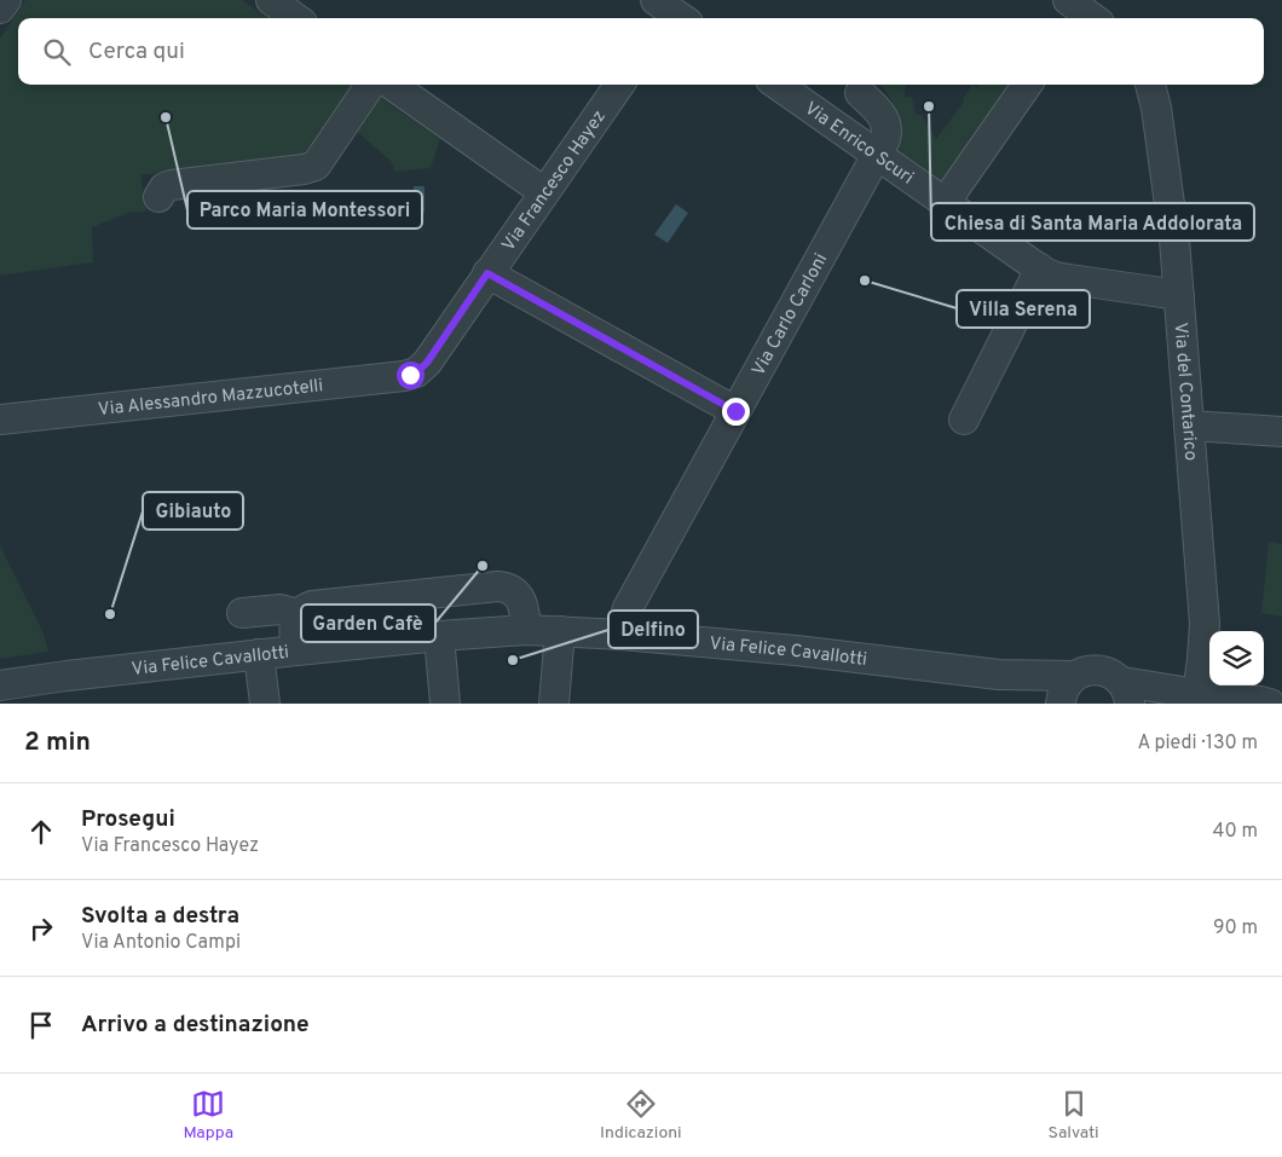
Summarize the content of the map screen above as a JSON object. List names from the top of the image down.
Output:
{
  "streets": {
    "street": [
      "Via Enrico Scuri",
      "Via Francesco Hayez",
      "Via Carlo Carloni",
      "Via del Contarico",
      "Via Alessandro Mazzucotelli",
      "Via Felice Cavallotti"
    ]
  },
  "crossings": [
    ["Via Enrico Scuri", "Via Carlo Carloni"],
    ["Via Enrico Scuri", "Via del Contarico"],
    ["Via Francesco Hayez", "Via Alessandro Mazzucotelli"],
    ["Via Carlo Carloni", "Via Felice Cavallotti"]
  ],
  "places": [
    "Chiesa di Santa Maria Addolorata",
    "Parco Maria Montessori",
    "Villa Serena",
    "Garden Cafè",
    "Gibiauto",
    "Delfino"
  ],
  "page": {
    "search": "Cerca qui",
    "heading": ["2 min", "A piedi · 130 m"],
    "list": [
      ["Prosegui", "Via Francesco Hayez", "40 m"],
      ["Svolta a destra", "Via Antonio Campi", "90 m"],
      "Arrivo a destinazione"
    ],
    "nav": ["Mappa", "Indicazioni", "Salvati"]
  }
}
